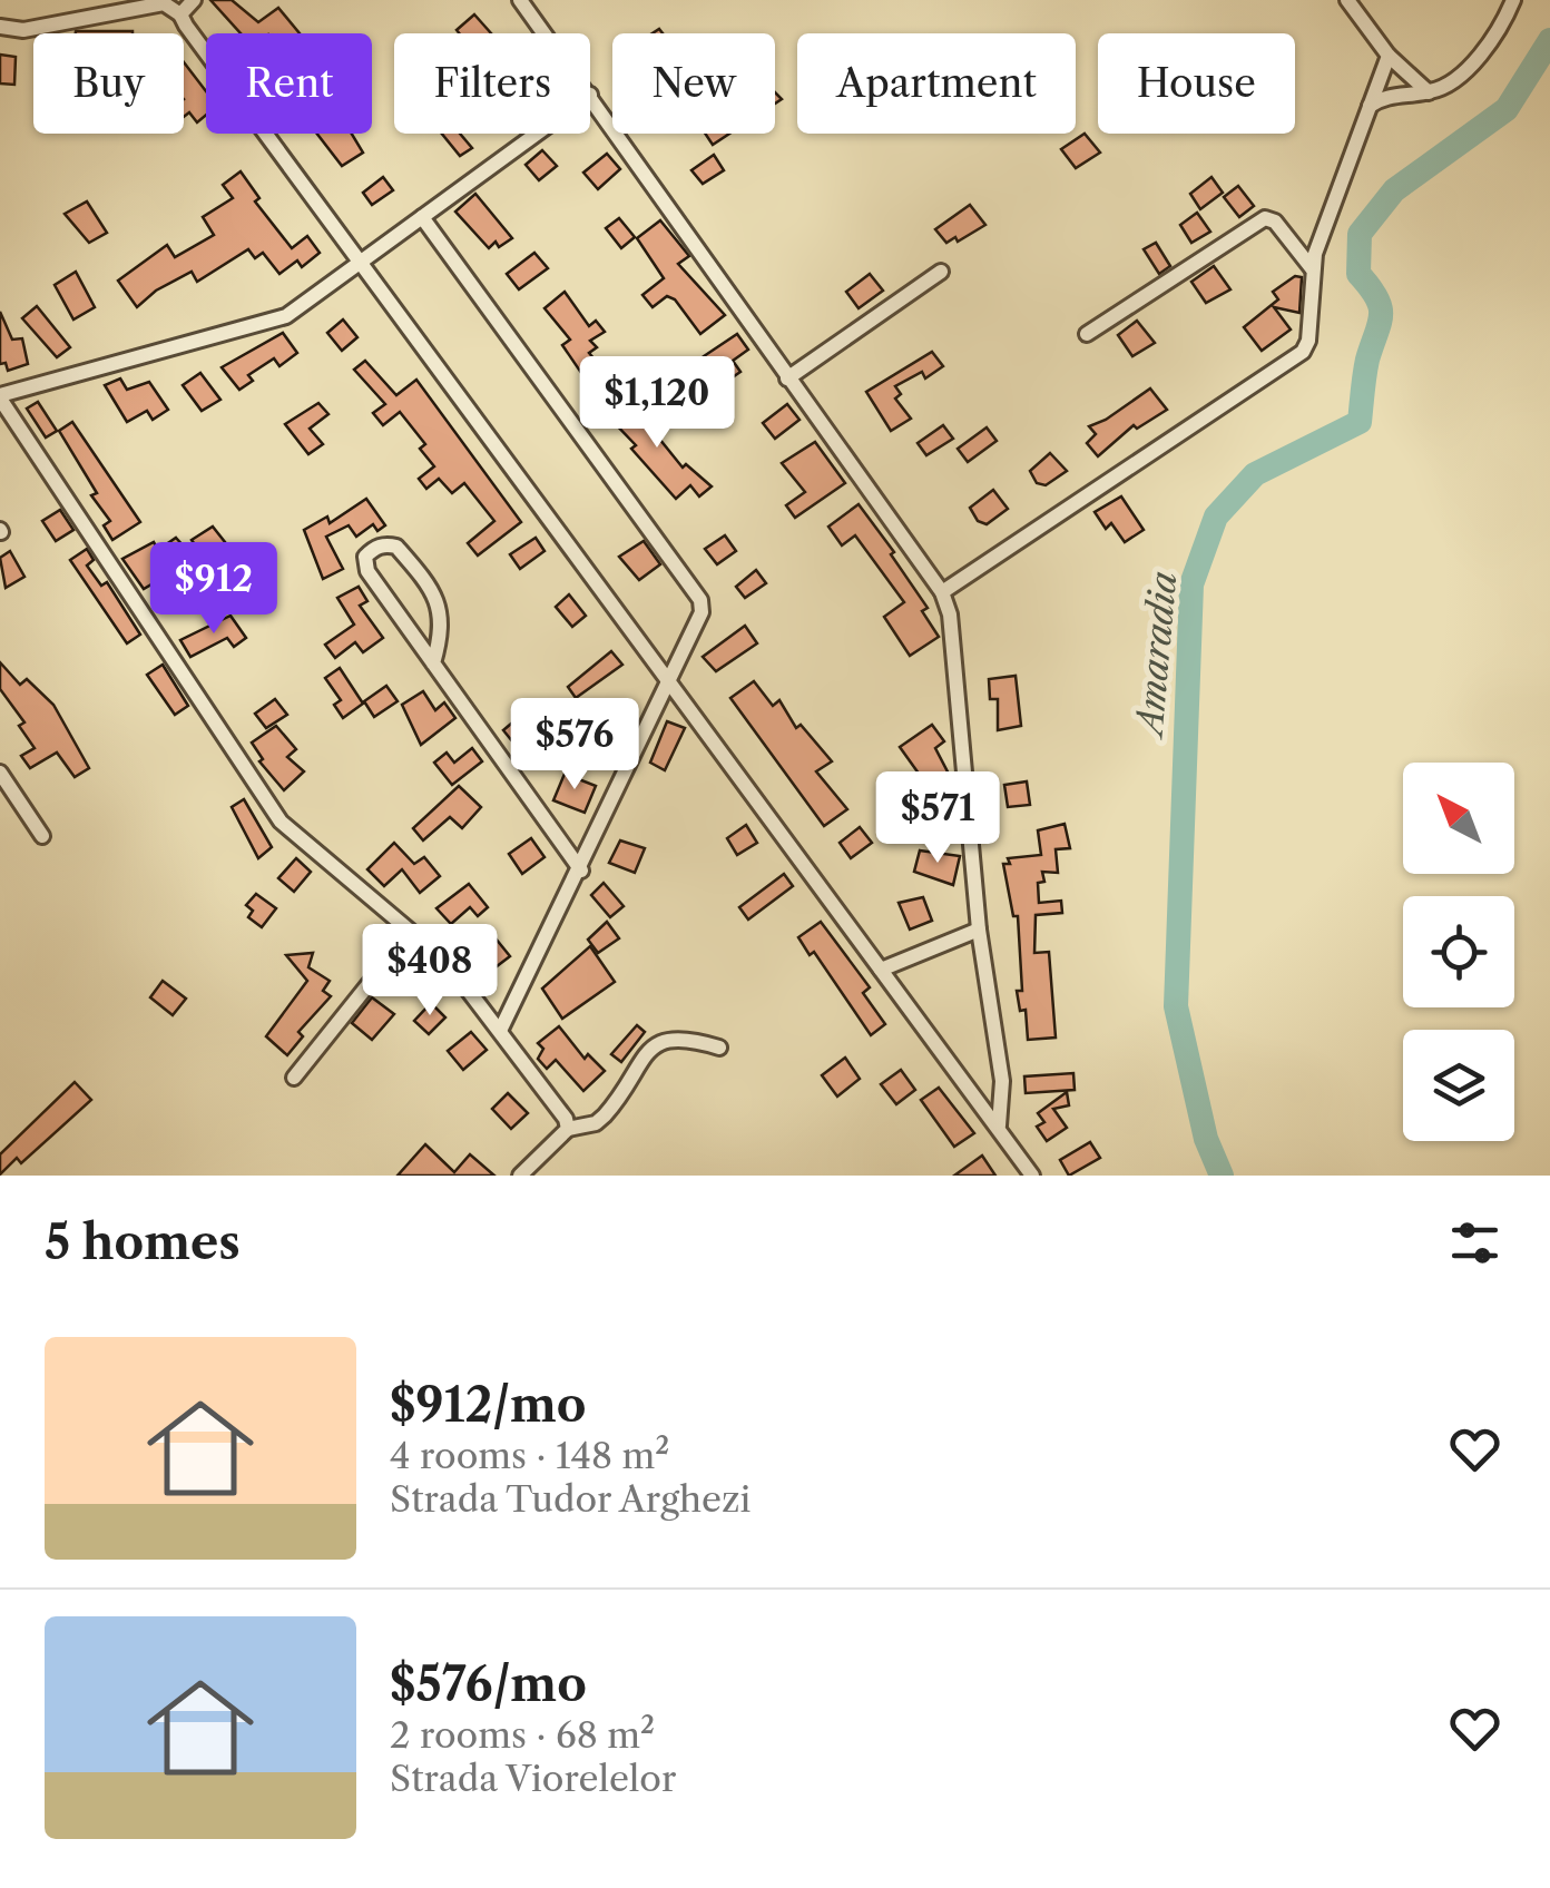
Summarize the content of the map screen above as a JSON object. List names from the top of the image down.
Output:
{
  "water": ["Amaradia"],
  "north": "top left",
  "page": {
    "chip": [
      "Buy",
      "Rent",
      "Filters",
      "New",
      "Apartment",
      "House"
    ],
    "price": [
      "$1,120",
      "$912",
      "$576",
      "$571",
      "$408"
    ],
    "heading": "5 homes",
    "list": [
      {
        "name": "$912/mo",
        "note": "4 rooms · 148 m² · Strada Tudor Arghezi"
      },
      {
        "name": "$576/mo",
        "note": "2 rooms · 68 m² · Strada Viorelelor"
      }
    ]
  }
}
